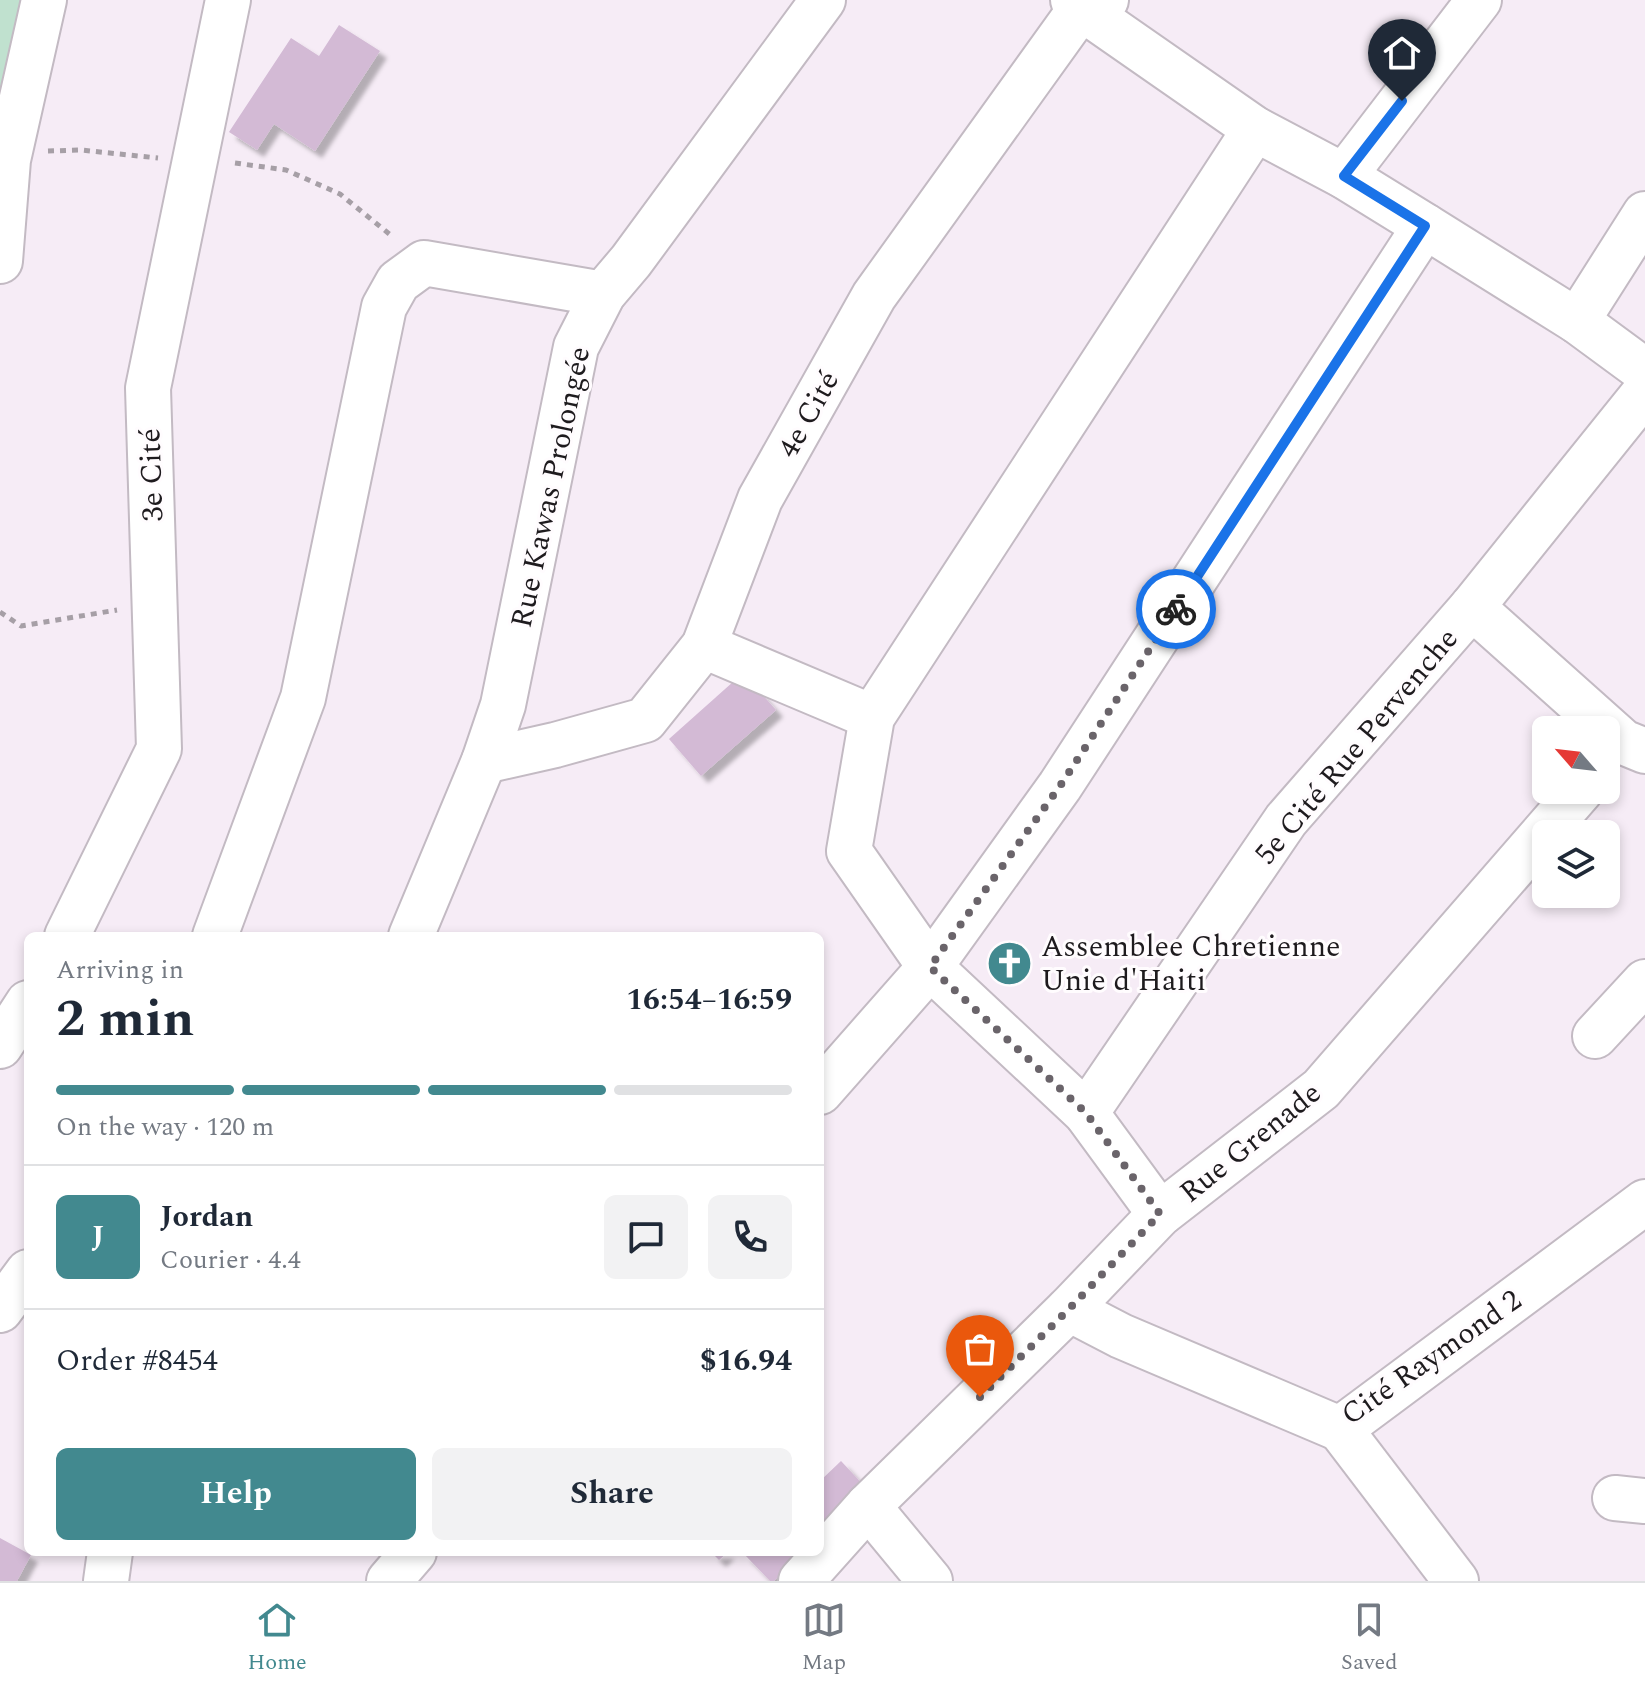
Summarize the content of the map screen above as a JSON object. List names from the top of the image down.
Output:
{
  "streets": {
    "street": [
      "4e Cité",
      "3e Cité",
      "Rue Kawas Prolongée",
      "5e Cité Rue Pervenche",
      "Rue Grenade",
      "Cité Raymond 2"
    ]
  },
  "crossings": [
    ["4e Cité", "Rue Kawas Prolongée"],
    ["Rue Grenade", "Cité Raymond 2"]
  ],
  "places": {
    "church": ["Assemblee Chretienne Unie d'Haiti"]
  },
  "north": "top left",
  "page": {
    "heading": ["2 min", "Arriving in", "16:54–16:59"],
    "panel": [
      "Jordan",
      "Courier · 4.4",
      "Order #8454",
      "$16.94"
    ],
    "bar": "On the way · 120 m",
    "round": "J",
    "buttons": ["Help", "Share"],
    "tabs": ["Home", "Map", "Saved"]
  }
}
